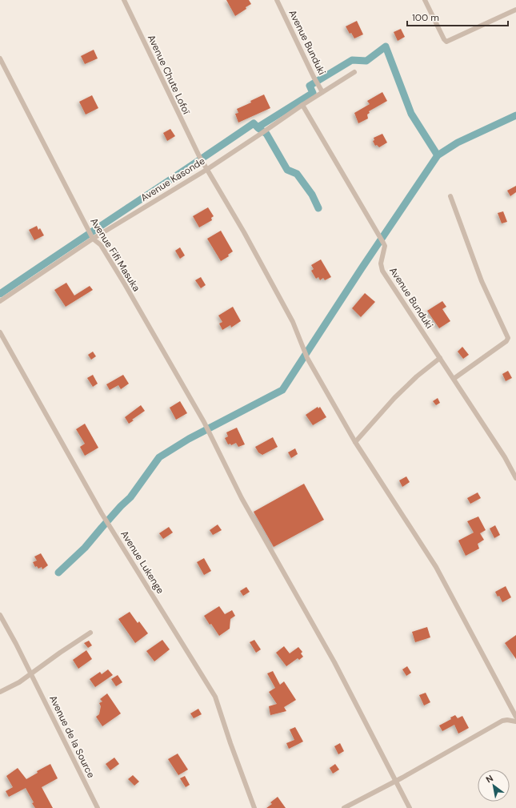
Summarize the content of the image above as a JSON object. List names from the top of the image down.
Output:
{
  "streets": {
    "street": [
      "Avenue Bunduki",
      "Avenue Chute Lofoï",
      "Avenue Kasonde",
      "Avenue Fifi Masuka",
      "Avenue Lukenge",
      "Avenue de la Source"
    ]
  },
  "crossings": [
    ["Avenue Bunduki", "Avenue Kasonde"],
    ["Avenue Chute Lofoï", "Avenue Kasonde"],
    ["Avenue Kasonde", "Avenue Fifi Masuka"]
  ],
  "scale_bar": "100 m",
  "north": "top left"
}
